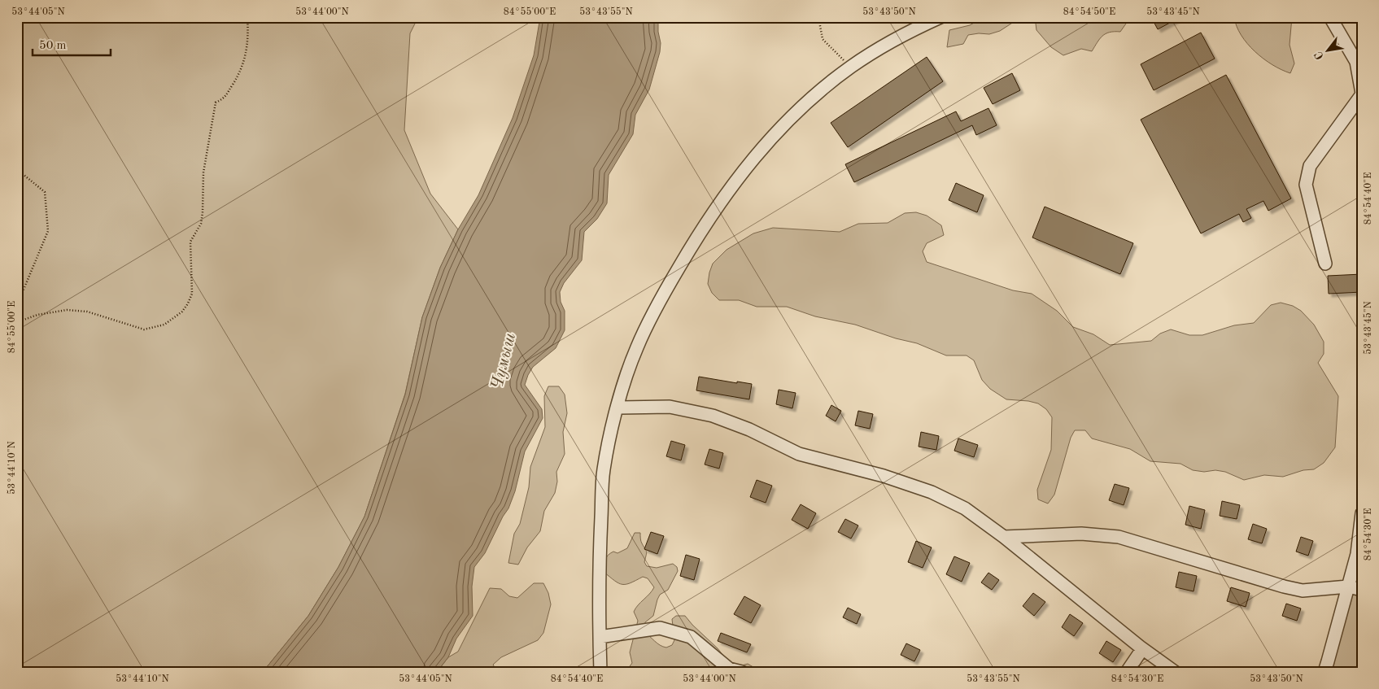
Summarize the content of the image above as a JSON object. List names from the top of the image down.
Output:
{
  "water": ["Чумыш"],
  "scale_bar": "50 m",
  "north": "bottom left",
  "coordinates": [
    "53°44'05\"N",
    "53°44'00\"N",
    "84°55'00\"E",
    "53°43'55\"N",
    "53°43'50\"N",
    "84°54'50\"E",
    "53°43'45\"N",
    "84°54'40\"E",
    "53°44'10\"N",
    "84°54'30\"E"
  ]
}
